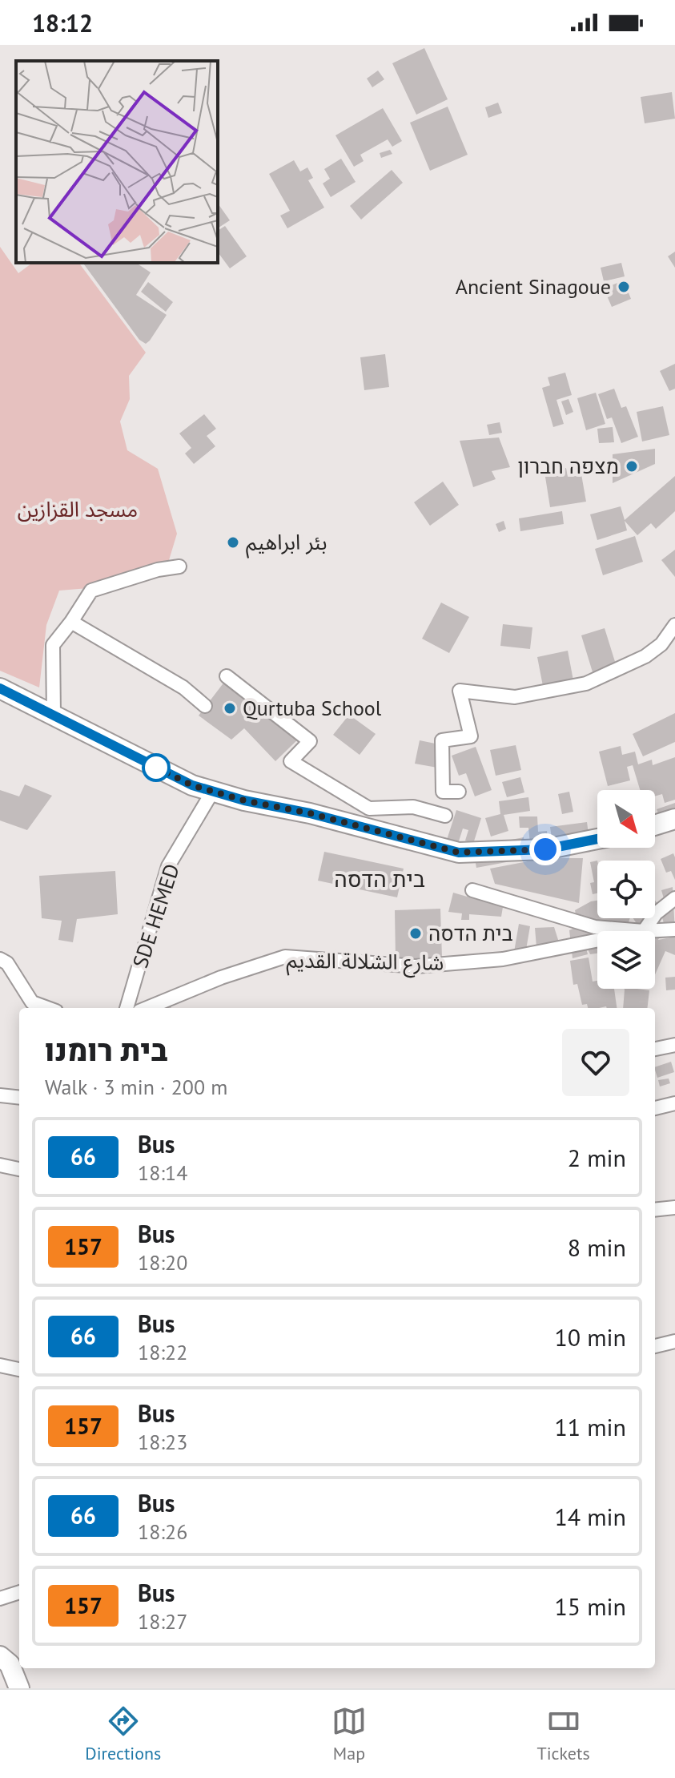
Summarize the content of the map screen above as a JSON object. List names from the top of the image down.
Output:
{
  "streets": {
    "street": ["SDE HEMED", "شارع الشلالة القديم"]
  },
  "districts": ["בית הדסה"],
  "parks": ["مسجد القزازين"],
  "places": [
    "Ancient Sinagoue",
    "מצפה חברון",
    "بئر ابراهيم",
    "Qurtuba School",
    "בית הדסה"
  ],
  "lines": ["bus line 66"],
  "north": "bottom right",
  "page": {
    "status": "18:12",
    "heading": ["בית רומנו", "Walk · 3 min · 200 m"],
    "list": [
      {
        "mark": "66",
        "name": "Bus",
        "note": "18:14",
        "value": "2 min"
      },
      {
        "mark": "157",
        "name": "Bus",
        "note": "18:20",
        "value": "8 min"
      },
      {
        "mark": "66",
        "name": "Bus",
        "note": "18:22",
        "value": "10 min"
      },
      {
        "mark": "157",
        "name": "Bus",
        "note": "18:23",
        "value": "11 min"
      },
      {
        "mark": "66",
        "name": "Bus",
        "note": "18:26",
        "value": "14 min"
      },
      {
        "mark": "157",
        "name": "Bus",
        "note": "18:27",
        "value": "15 min"
      }
    ],
    "tabs": ["Directions", "Map", "Tickets"]
  }
}
